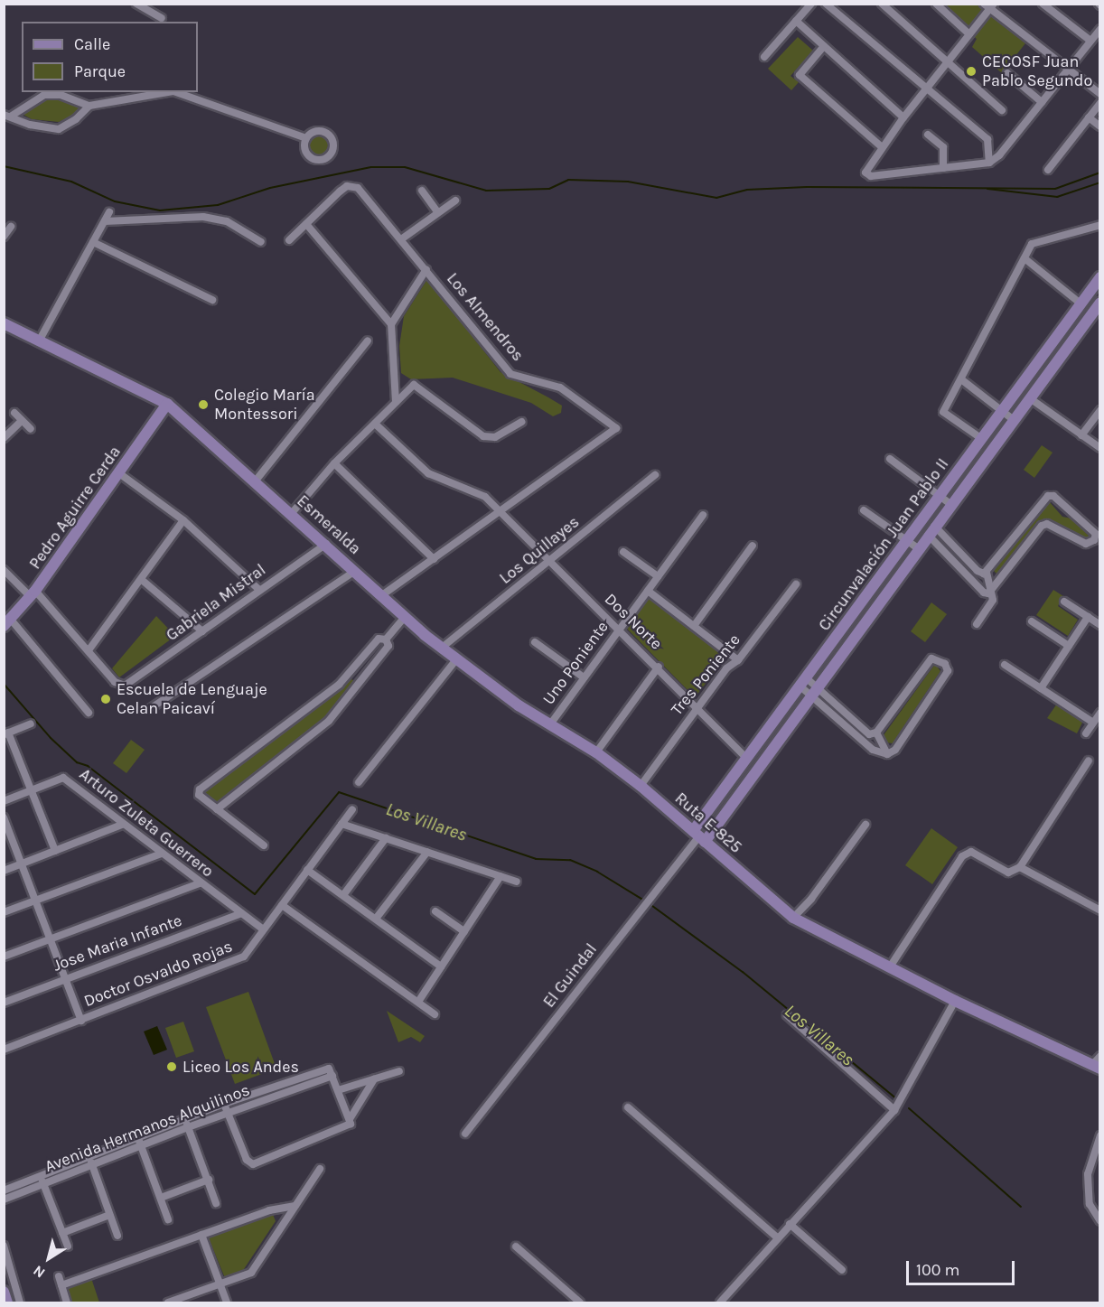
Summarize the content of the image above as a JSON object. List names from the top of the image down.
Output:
{
  "streets": {
    "street": [
      "Los Almendros",
      "Pedro Aguirre Cerda",
      "Esmeralda",
      "Circunvalación Juan Pablo II",
      "Los Quillayes",
      "Gabriela Mistral",
      "Dos Norte",
      "Uno Poniente",
      "Tres Poniente",
      "Arturo Zuleta Guerrero",
      "Ruta E-825",
      "Jose Maria Infante",
      "Doctor Osvaldo Rojas",
      "El Guindal",
      "Avenida Hermanos Alquilinos"
    ]
  },
  "crossings": [
    ["Los Almendros", "Dos Norte"],
    ["Pedro Aguirre Cerda", "Esmeralda"],
    ["Esmeralda", "Los Quillayes"],
    ["Esmeralda", "Gabriela Mistral"],
    ["Esmeralda", "Uno Poniente"],
    ["Esmeralda", "Ruta E-825"],
    ["Circunvalación Juan Pablo II", "Dos Norte"],
    ["Circunvalación Juan Pablo II", "Ruta E-825"],
    ["Circunvalación Juan Pablo II", "El Guindal"],
    ["Los Quillayes", "Dos Norte"],
    ["Dos Norte", "Uno Poniente"],
    ["Dos Norte", "Tres Poniente"],
    ["Tres Poniente", "Ruta E-825"],
    ["Arturo Zuleta Guerrero", "Jose Maria Infante"],
    ["Arturo Zuleta Guerrero", "Doctor Osvaldo Rojas"],
    ["Ruta E-825", "El Guindal"]
  ],
  "water": ["Los Villares"],
  "places": [
    "CECOSF Juan Pablo Segundo",
    "Colegio María Montessori",
    "Escuela de Lenguaje Celan Paicaví",
    "Liceo Los Andes"
  ],
  "legend": ["Calle", "Parque"],
  "scale_bar": "100 m",
  "north": "bottom left"
}
